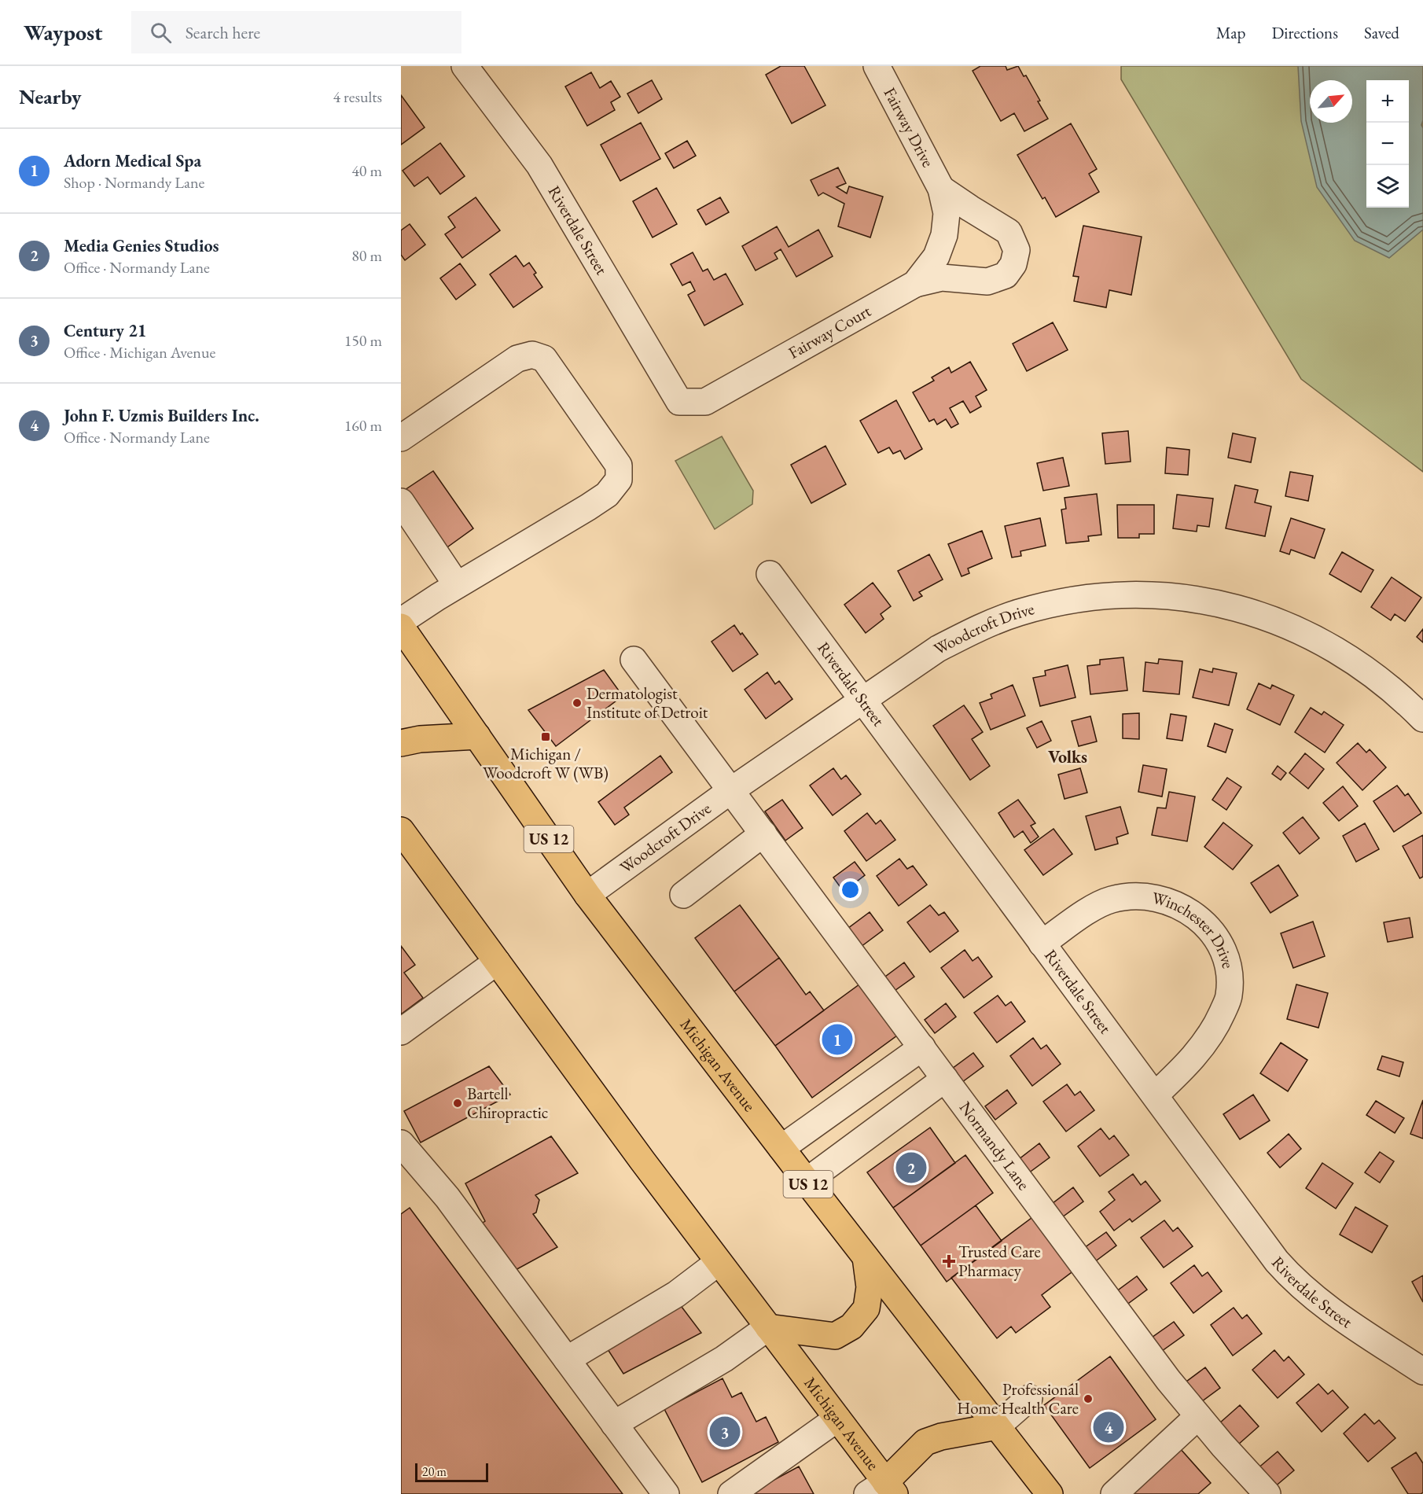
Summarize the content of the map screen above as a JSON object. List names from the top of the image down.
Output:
{
  "streets": {
    "main road": ["US 12", "Michigan Avenue"],
    "street": [
      "Fairway Drive",
      "Riverdale Street",
      "Fairway Court",
      "Woodcroft Drive",
      "Winchester Drive",
      "Normandy Lane"
    ]
  },
  "crossings": [
    ["Fairway Drive", "Fairway Court"],
    ["Riverdale Street", "Fairway Court"],
    ["Riverdale Street", "Woodcroft Drive"],
    ["Riverdale Street", "Winchester Drive"],
    ["Woodcroft Drive", "Michigan Avenue"],
    ["Woodcroft Drive", "Normandy Lane"]
  ],
  "districts": ["Volks"],
  "places": {
    "other": ["Dermatologist Institute of Detroit", "Bartell Chiropractic", "Professional Home Health Care"],
    "transit": ["Michigan / Woodcroft W (WB)"],
    "health": ["Trusted Care Pharmacy"]
  },
  "scale_bar": "20 m",
  "north": "top right",
  "page": {
    "header": "Waypost",
    "search": "Search here",
    "nav": ["Map", "Directions", "Saved"],
    "heading": ["Nearby", "4 results"],
    "map_buttons": ["+", "−"],
    "list": [
      {
        "mark": "1",
        "name": "Adorn Medical Spa",
        "note": "Shop · Normandy Lane",
        "value": "40 m"
      },
      {
        "mark": "2",
        "name": "Media Genies Studios",
        "note": "Office · Normandy Lane",
        "value": "80 m"
      },
      {
        "mark": "3",
        "name": "Century 21",
        "note": "Office · Michigan Avenue",
        "value": "150 m"
      },
      {
        "mark": "4",
        "name": "John F. Uzmis Builders Inc.",
        "note": "Office · Normandy Lane",
        "value": "160 m"
      }
    ],
    "pins": [
      "1",
      "2",
      "4",
      "3"
    ],
    "scale": "20 m"
  }
}
